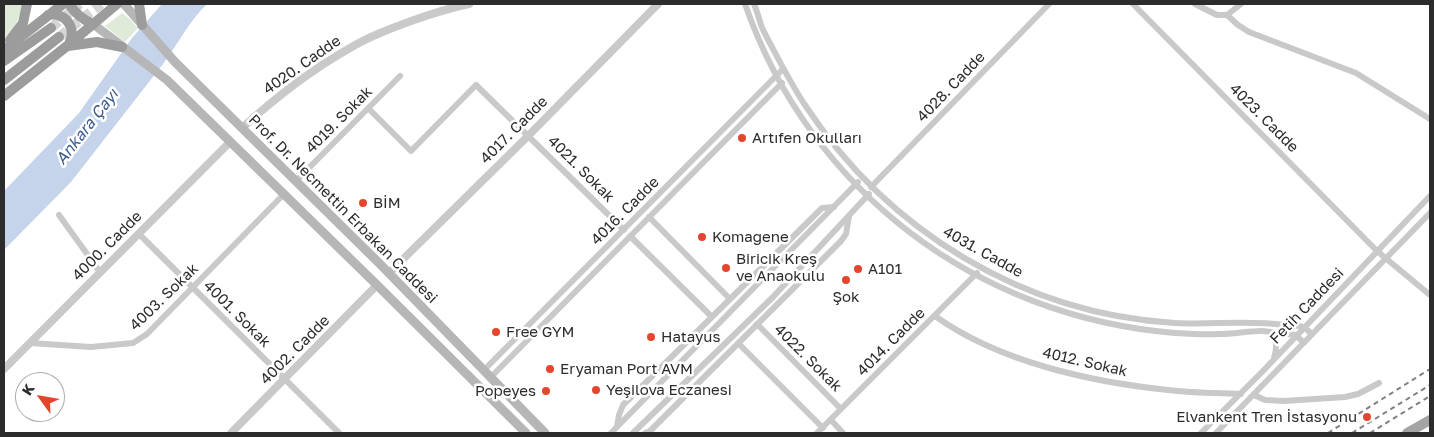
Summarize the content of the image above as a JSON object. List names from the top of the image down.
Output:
{
  "streets": {
    "main road": ["Prof. Dr. Necmettin Erbakan Caddesi"],
    "street": [
      "4020. Cadde",
      "4028. Cadde",
      "4023. Cadde",
      "4019. Sokak",
      "4017. Cadde",
      "4021. Sokak",
      "4016. Cadde",
      "4000. Cadde",
      "4031. Cadde",
      "4003. Sokak",
      "Fetih Caddesi",
      "4001. Sokak",
      "4014. Cadde",
      "4002. Cadde",
      "4022. Sokak",
      "4012. Sokak"
    ]
  },
  "crossings": [
    ["4020. Cadde", "Prof. Dr. Necmettin Erbakan Caddesi"],
    ["4028. Cadde", "4031. Cadde"],
    ["4023. Cadde", "Fetih Caddesi"],
    ["4019. Sokak", "4021. Sokak"],
    ["4019. Sokak", "Prof. Dr. Necmettin Erbakan Caddesi"],
    ["4017. Cadde", "4021. Sokak"],
    ["4017. Cadde", "Prof. Dr. Necmettin Erbakan Caddesi"],
    ["4021. Sokak", "4016. Cadde"],
    ["Prof. Dr. Necmettin Erbakan Caddesi", "4016. Cadde"],
    ["Prof. Dr. Necmettin Erbakan Caddesi", "4000. Cadde"],
    ["Prof. Dr. Necmettin Erbakan Caddesi", "4003. Sokak"],
    ["Prof. Dr. Necmettin Erbakan Caddesi", "4002. Cadde"],
    ["4016. Cadde", "4031. Cadde"],
    ["4000. Cadde", "4003. Sokak"],
    ["4000. Cadde", "4001. Sokak"],
    ["4031. Cadde", "Fetih Caddesi"],
    ["4031. Cadde", "4014. Cadde"],
    ["4003. Sokak", "4001. Sokak"],
    ["Fetih Caddesi", "4012. Sokak"],
    ["4001. Sokak", "4002. Cadde"],
    ["4014. Cadde", "4022. Sokak"],
    ["4014. Cadde", "4012. Sokak"]
  ],
  "water": ["Ankara Çayı"],
  "places": [
    "Artıfen Okulları",
    "BİM",
    "Komagene",
    "Biricik Kreş ve Anaokulu",
    "A101",
    "Şok",
    "Free GYM",
    "Hatayus",
    "Eryaman Port AVM",
    "Yeşilova Eczanesi",
    "Popeyes",
    "Elvankent Tren İstasyonu"
  ],
  "north": "top left"
}
